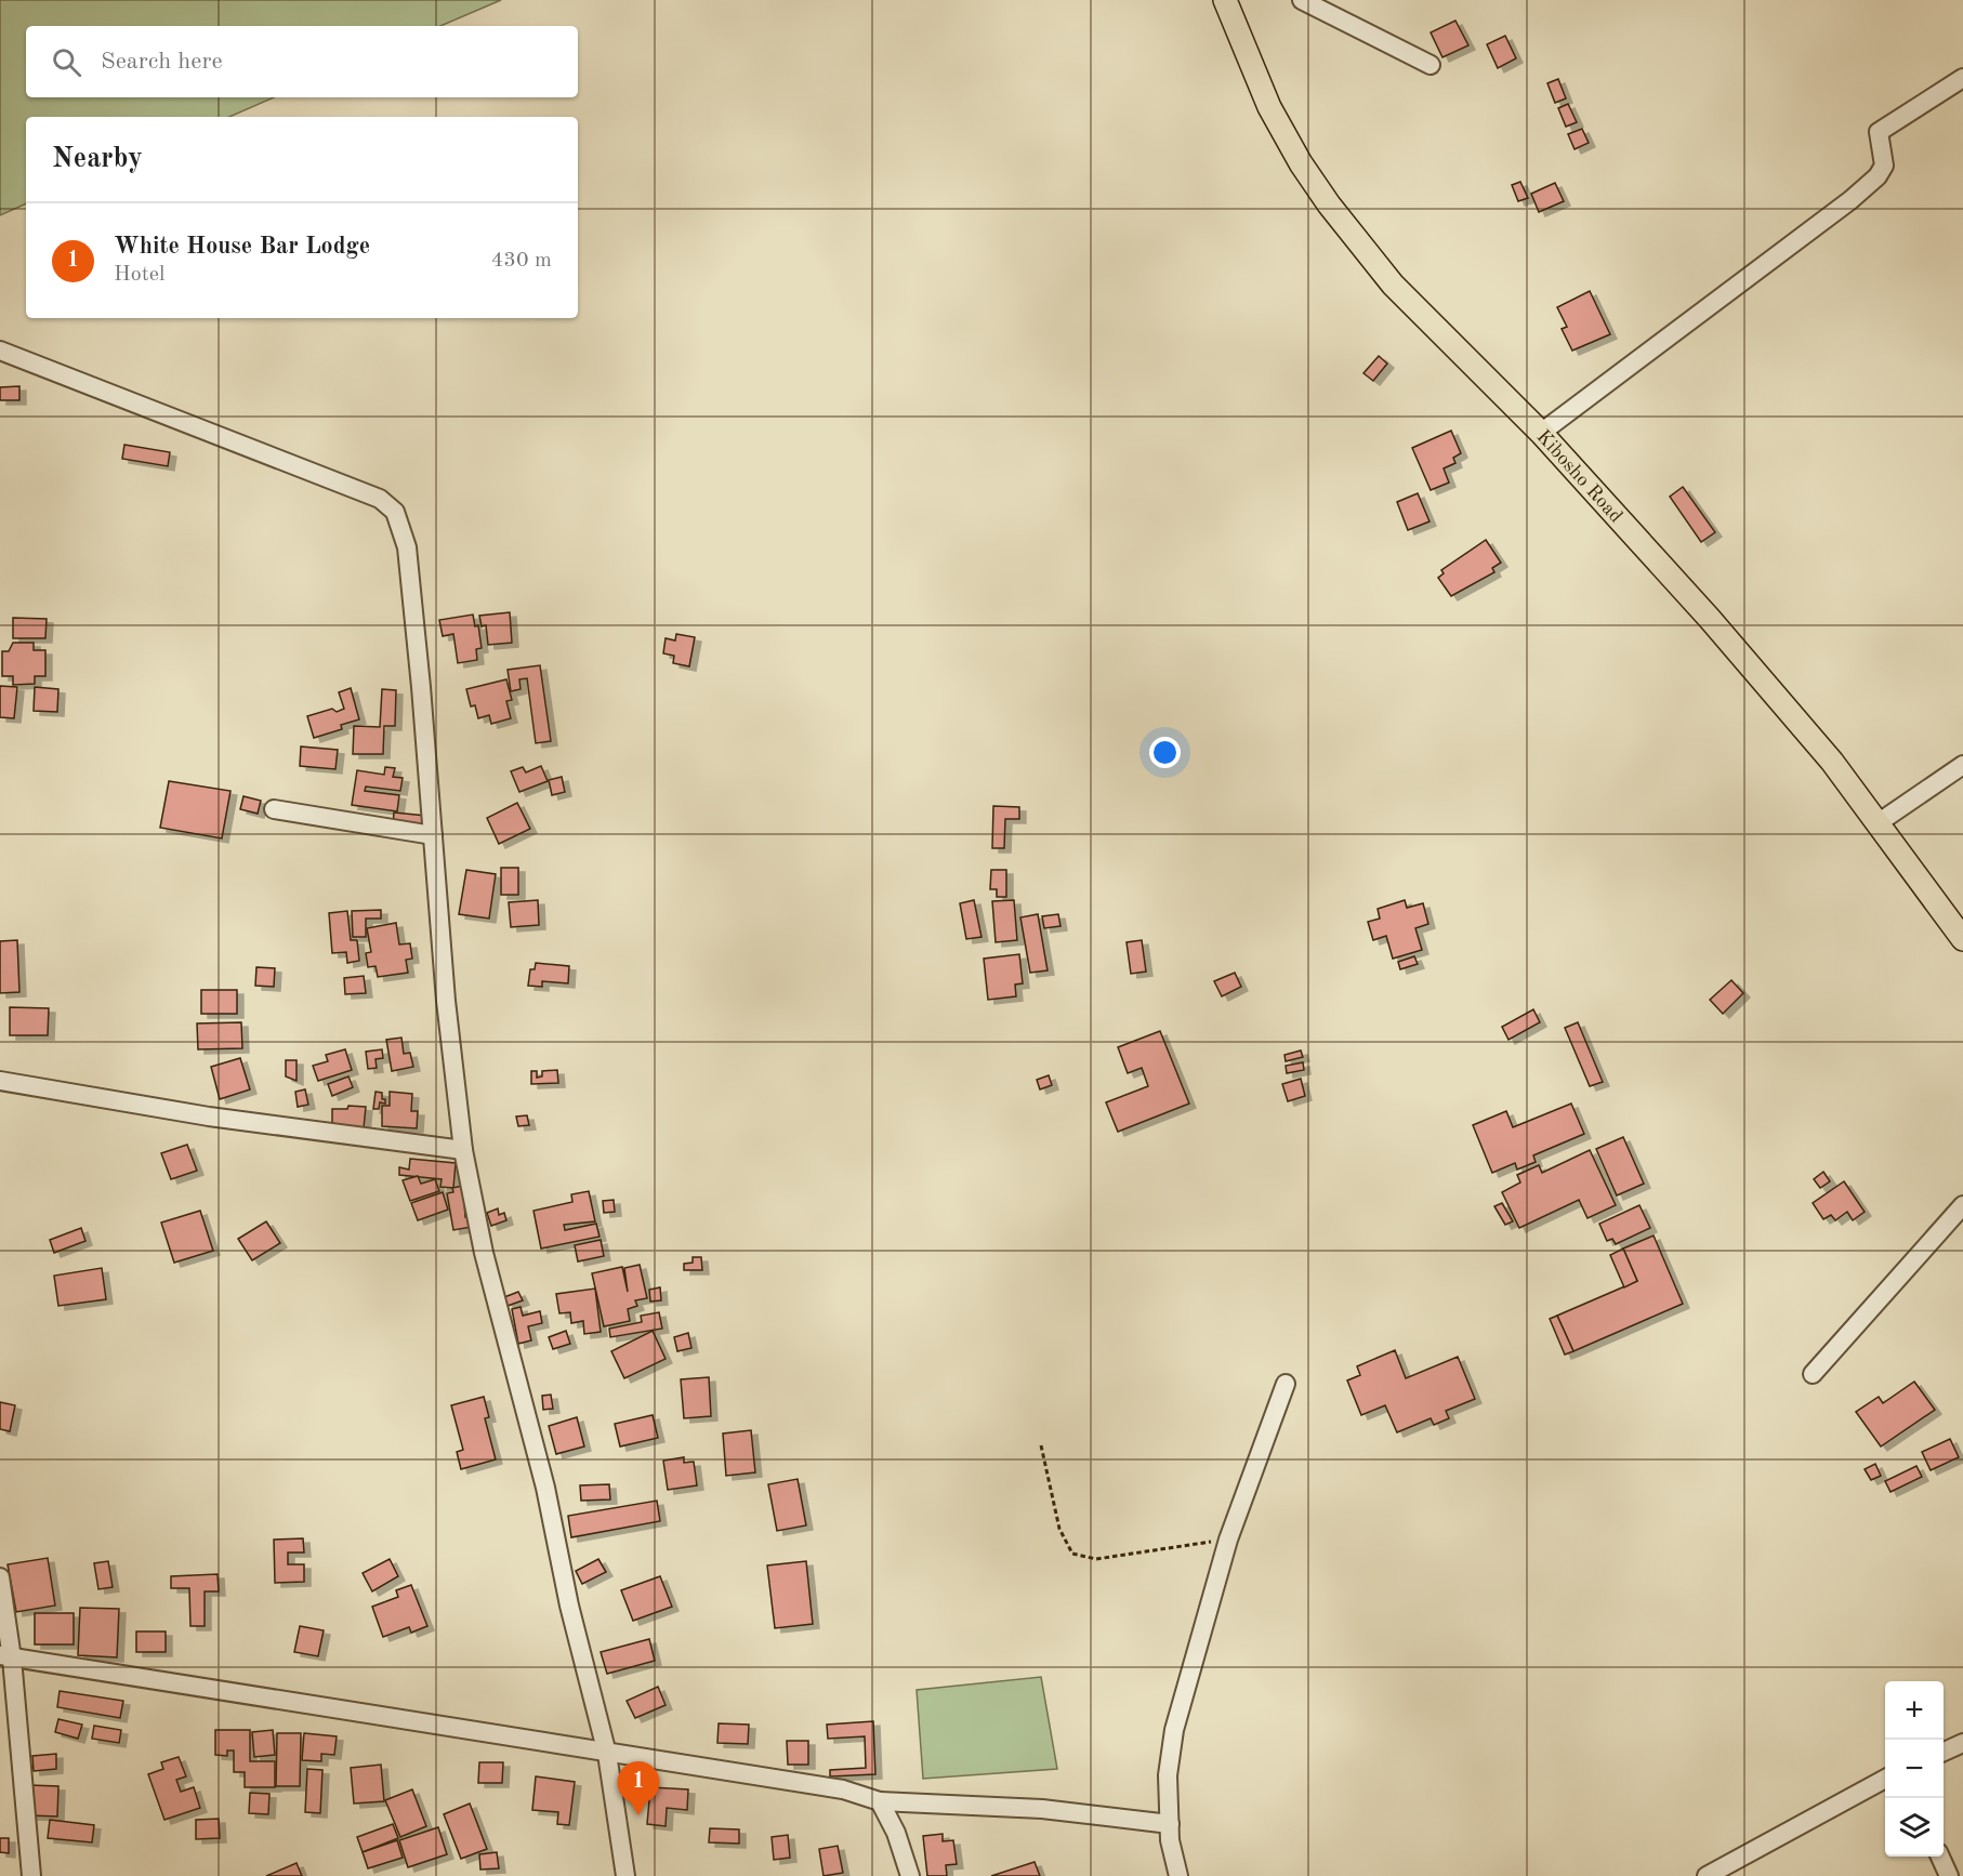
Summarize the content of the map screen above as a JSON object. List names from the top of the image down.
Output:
{
  "streets": {
    "main road": ["Kibosho Road"]
  },
  "page": {
    "search": "Search here",
    "heading": "Nearby",
    "list": [
      {
        "mark": "1",
        "name": "White House Bar Lodge",
        "note": "Hotel",
        "value": "430 m"
      }
    ],
    "map_buttons": ["+", "−"],
    "pins": "1"
  }
}
